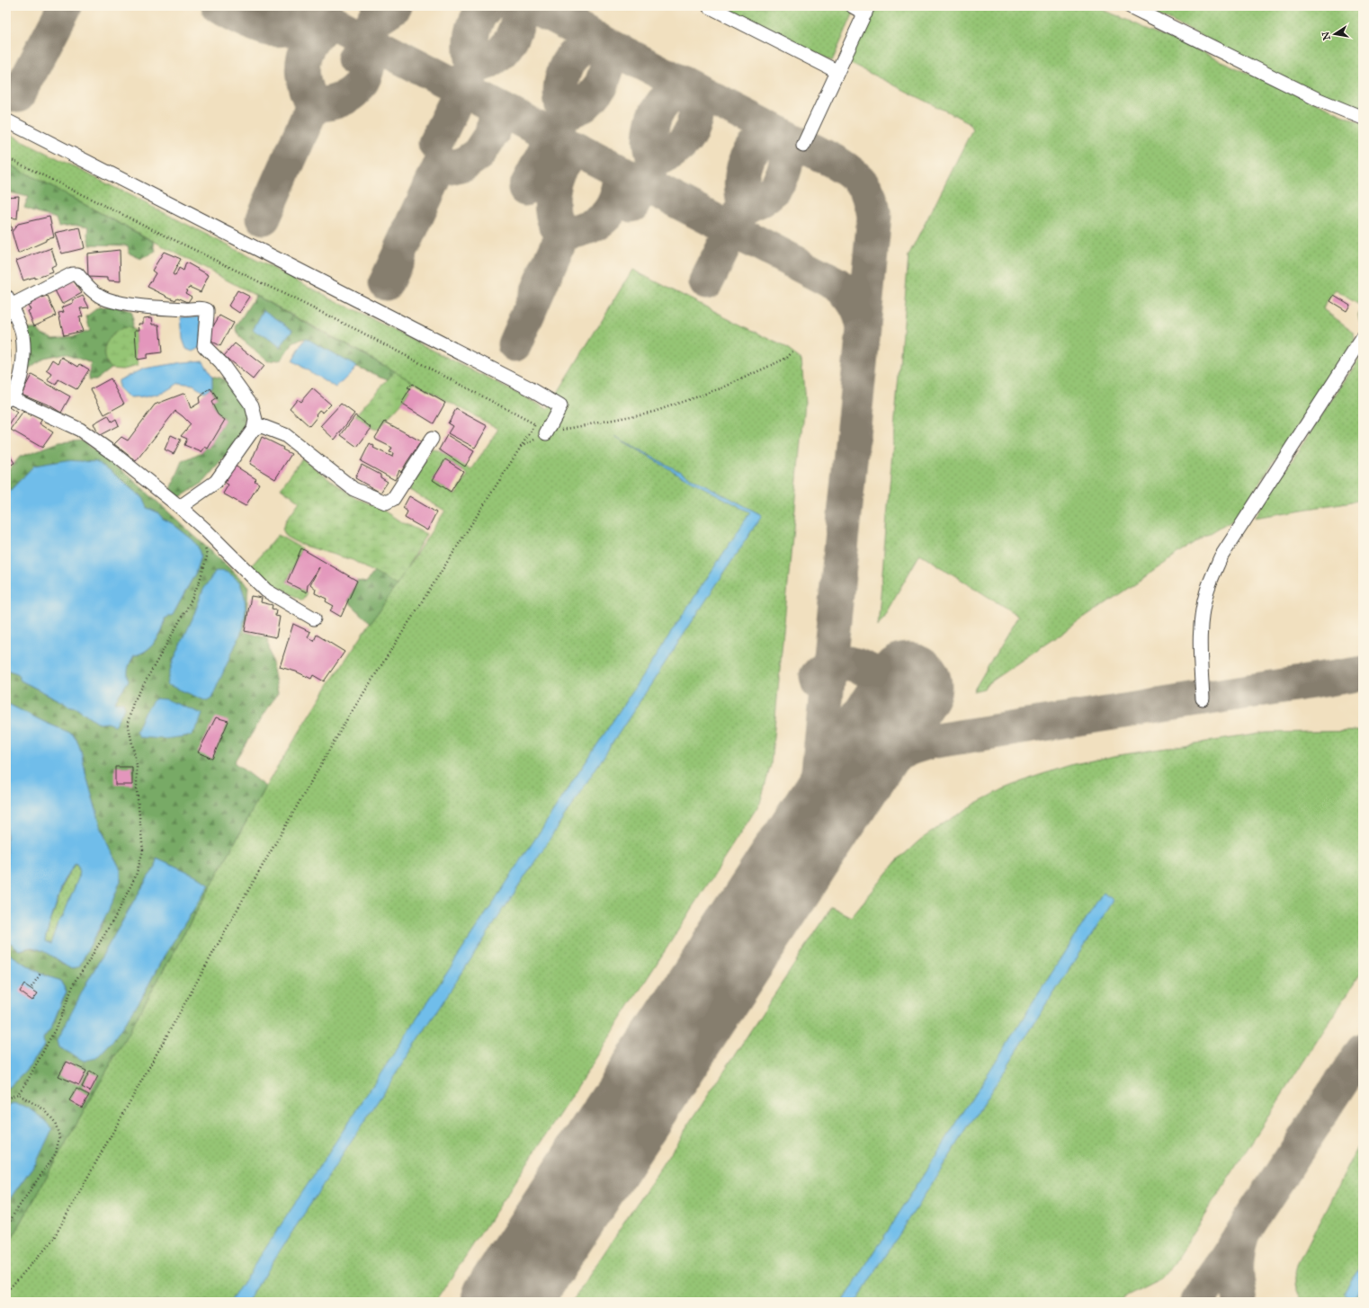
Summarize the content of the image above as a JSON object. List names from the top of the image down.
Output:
{
  "north": "left"
}
